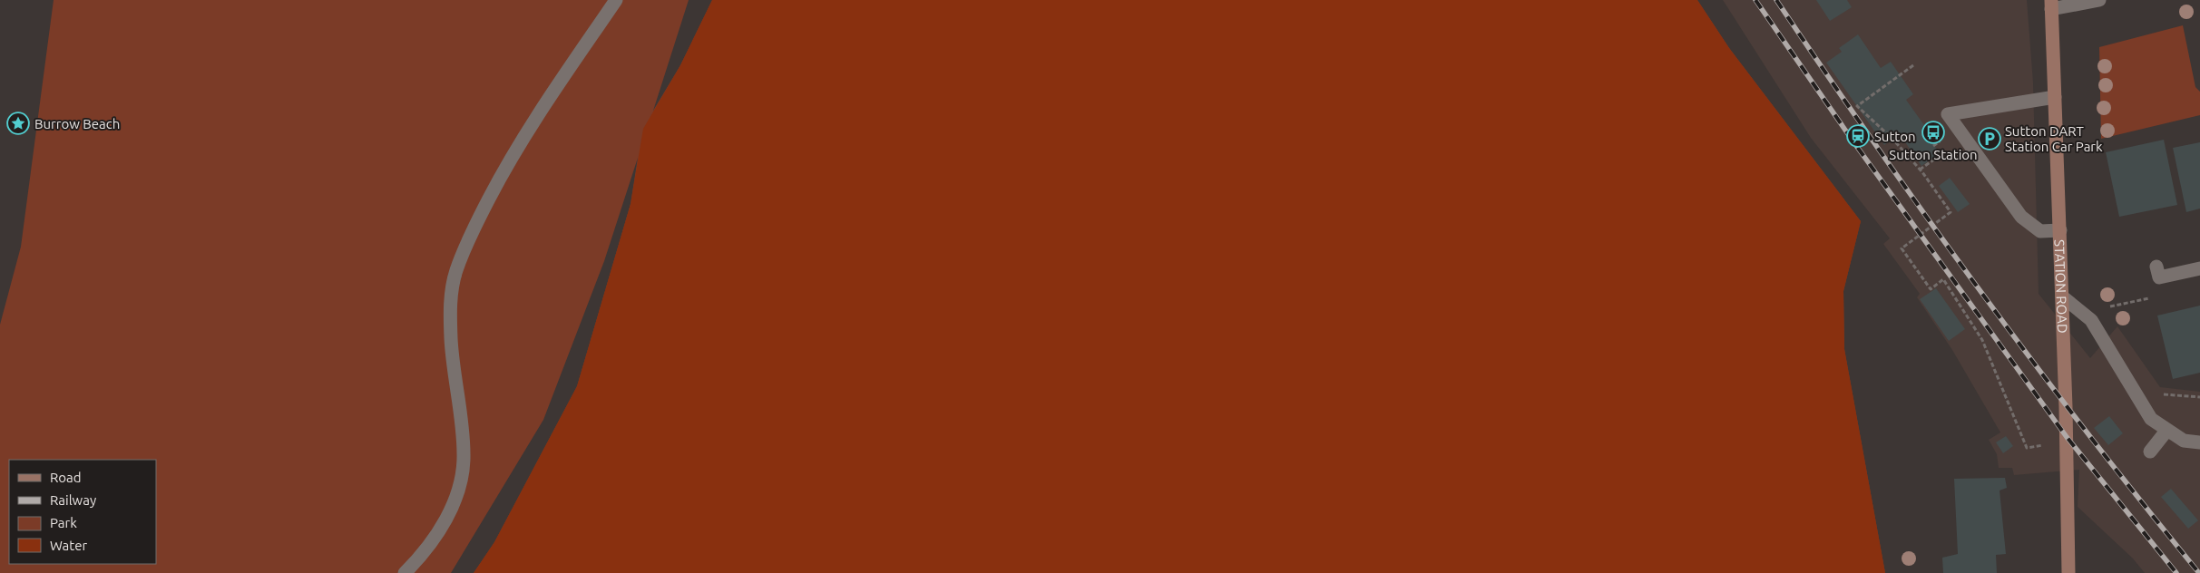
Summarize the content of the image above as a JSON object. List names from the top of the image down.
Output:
{
  "streets": {
    "main road": ["STATION ROAD"]
  },
  "places": {
    "place": ["Burrow Beach"],
    "bus stop": ["Sutton Station"],
    "station": ["Sutton"],
    "parking": ["Sutton DART Station Car Park"]
  },
  "legend": [
    "Road",
    "Railway",
    "Park",
    "Water"
  ]
}
